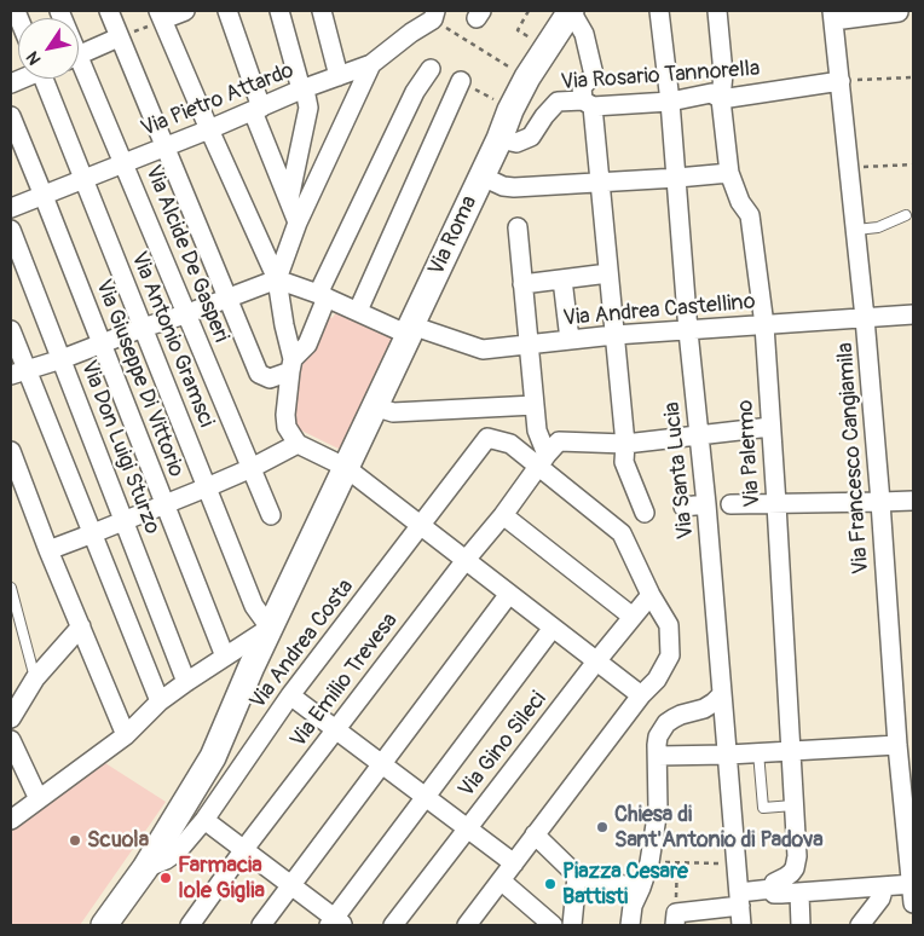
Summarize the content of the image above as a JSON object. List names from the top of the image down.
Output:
{
  "streets": {
    "main road": ["Via Roma"],
    "street": [
      "Via Rosario Tannorella",
      "Via Pietro Attardo",
      "Via Alcide De Gasperi",
      "Via Andrea Castellino",
      "Via Antonio Gramsci",
      "Via Giuseppe Di Vittorio",
      "Via Don Luigi Sturzo",
      "Via Palermo",
      "Via Francesco Cangiamila",
      "Via Santa Lucia",
      "Via Andrea Costa",
      "Via Emilio Trevesa",
      "Via Gino Sileci"
    ]
  },
  "crossings": [
    ["Via Rosario Tannorella", "Via Roma"],
    ["Via Rosario Tannorella", "Via Palermo"],
    ["Via Rosario Tannorella", "Via Francesco Cangiamila"],
    ["Via Rosario Tannorella", "Via Santa Lucia"],
    ["Via Pietro Attardo", "Via Alcide De Gasperi"],
    ["Via Pietro Attardo", "Via Antonio Gramsci"],
    ["Via Pietro Attardo", "Via Giuseppe Di Vittorio"],
    ["Via Roma", "Via Andrea Castellino"],
    ["Via Roma", "Via Antonio Gramsci"],
    ["Via Roma", "Via Andrea Costa"],
    ["Via Andrea Castellino", "Via Palermo"],
    ["Via Andrea Castellino", "Via Francesco Cangiamila"],
    ["Via Andrea Castellino", "Via Santa Lucia"],
    ["Via Andrea Costa", "Via Emilio Trevesa"]
  ],
  "places": [
    "Chiesa di Sant'Antonio di Padova",
    "Scuola",
    "Farmacia Iole Giglia",
    "Piazza Cesare Battisti"
  ],
  "north": "bottom left"
}
